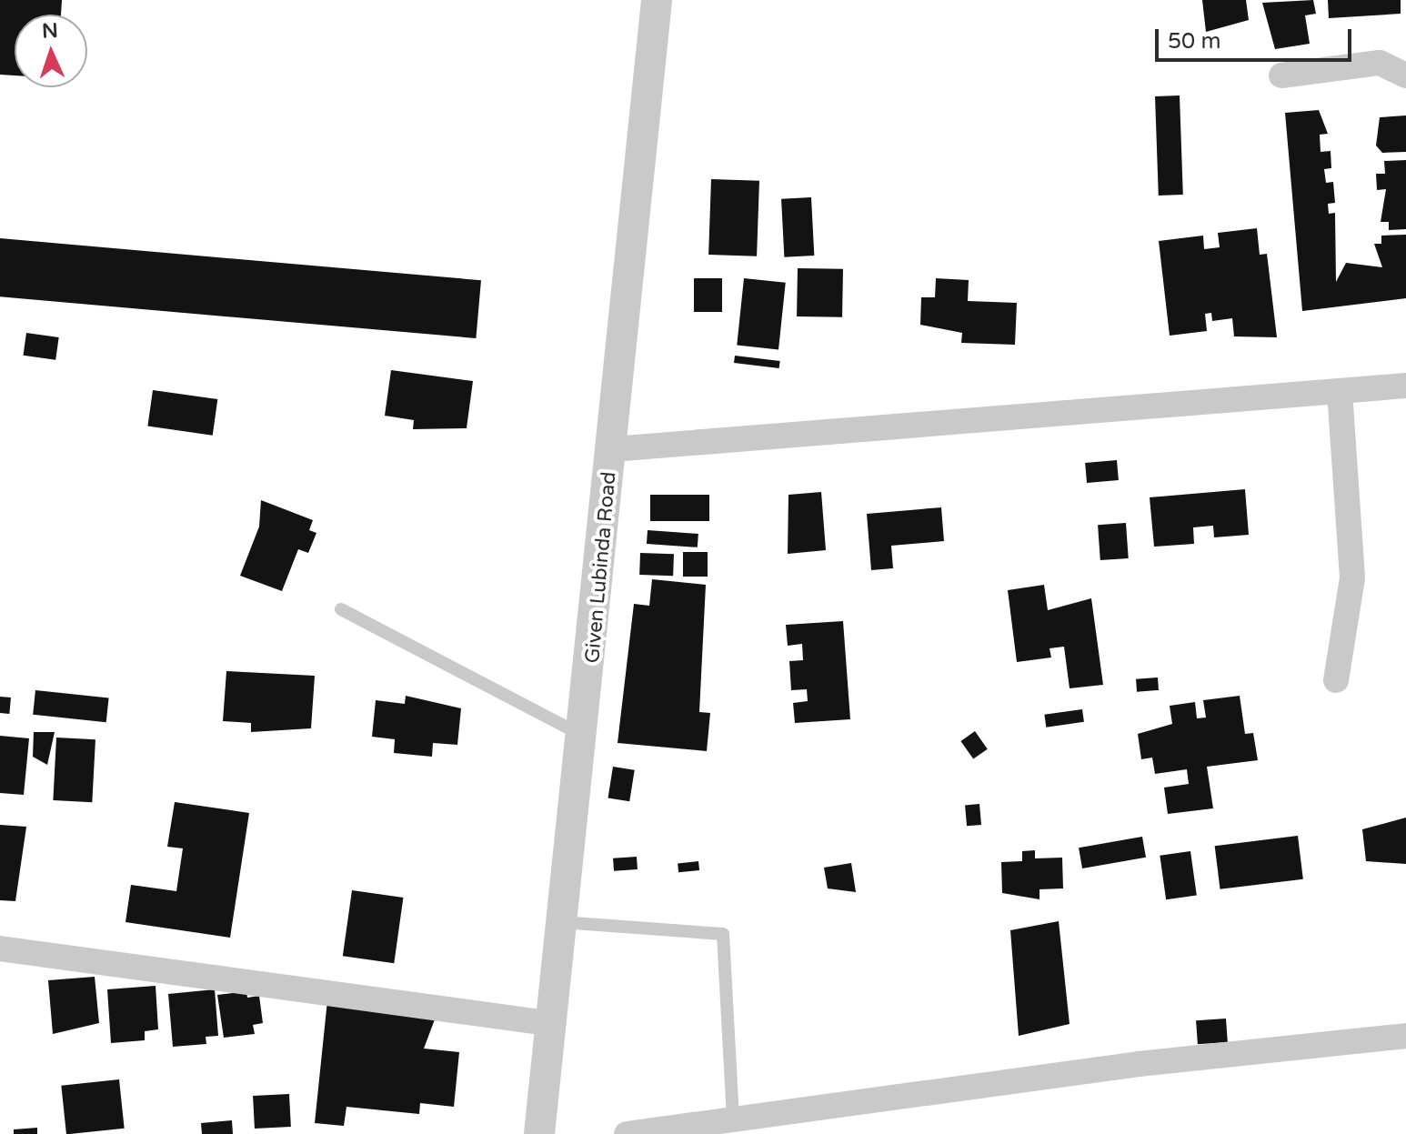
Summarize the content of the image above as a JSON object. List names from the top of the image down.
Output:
{
  "streets": {
    "street": ["Given Lubinda Road"]
  },
  "scale_bar": "50 m",
  "north": "top"
}
